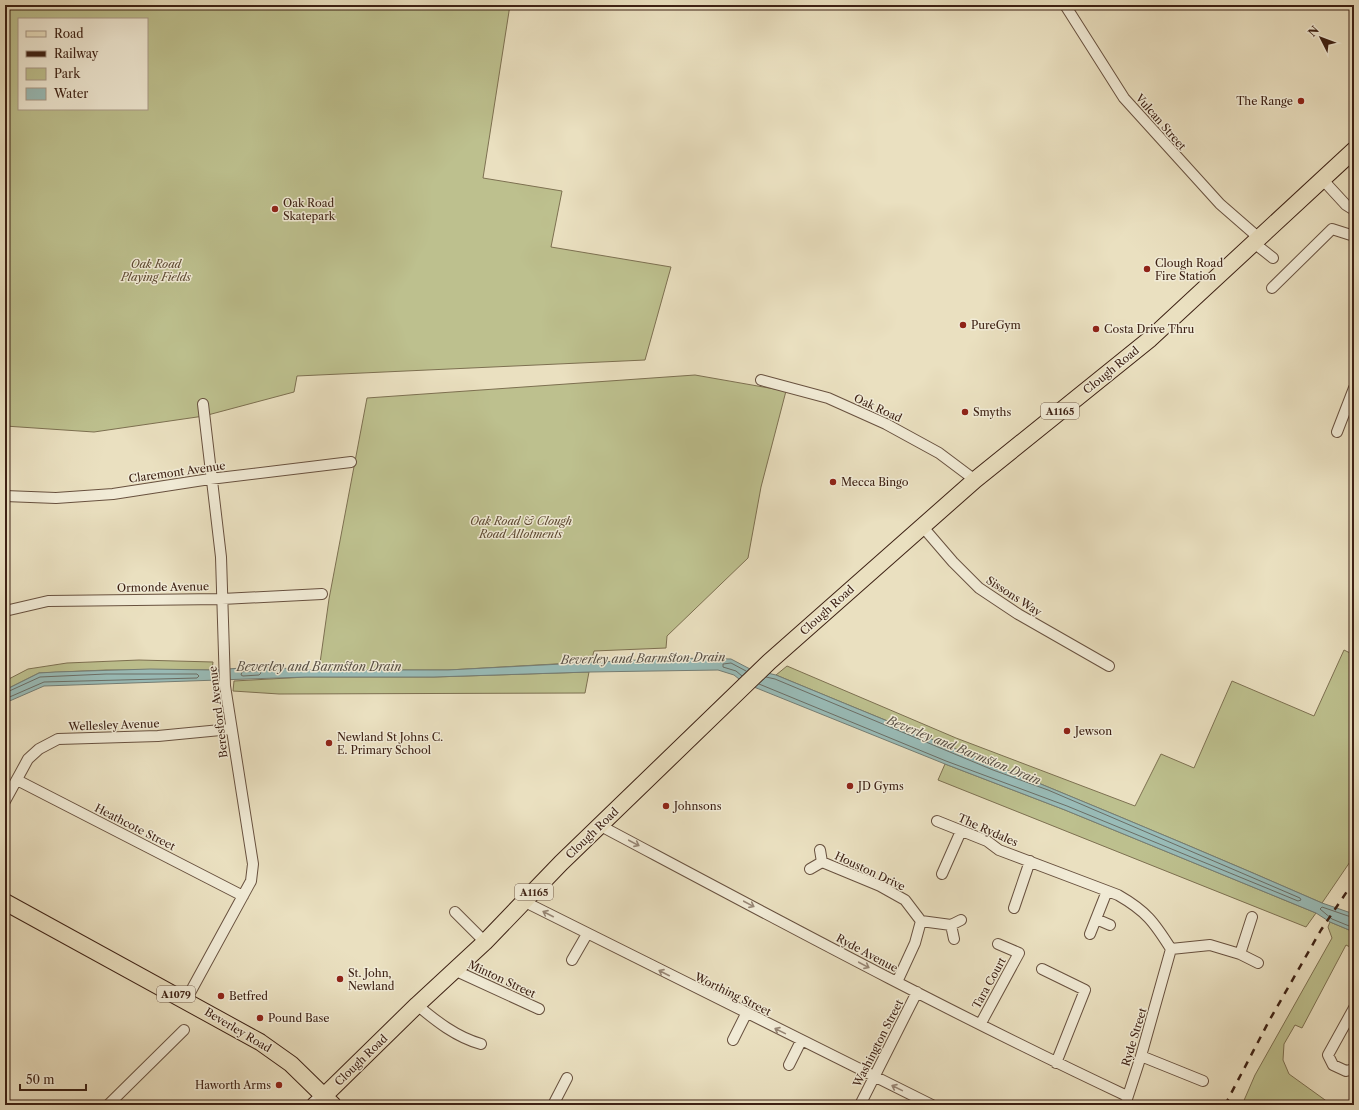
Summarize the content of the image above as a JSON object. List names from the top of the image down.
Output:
{
  "streets": {
    "main road": [
      "Clough Road",
      "A1165",
      "A1079",
      "Beverley Road"
    ],
    "street": [
      "Vulcan Street",
      "Oak Road",
      "Claremont Avenue",
      "Ormonde Avenue",
      "Sissons Way",
      "Beresford Avenue",
      "Wellesley Avenue",
      "Heathcote Street",
      "The Rydales",
      "Houston Drive",
      "Ryde Avenue",
      "Minton Street",
      "Tara Court",
      "Worthing Street",
      "Ryde Street",
      "Washington Street"
    ]
  },
  "crossings": [
    ["Vulcan Street", "Clough Road"],
    ["Clough Road", "Oak Road"],
    ["Clough Road", "Sissons Way"],
    ["Clough Road", "Ryde Avenue"],
    ["Clough Road", "Minton Street"],
    ["Clough Road", "Worthing Street"],
    ["Clough Road", "Beverley Road"],
    ["Claremont Avenue", "Beresford Avenue"],
    ["Ormonde Avenue", "Beresford Avenue"],
    ["Beresford Avenue", "Wellesley Avenue"],
    ["Beresford Avenue", "Heathcote Street"],
    ["Beresford Avenue", "Beverley Road"],
    ["Wellesley Avenue", "Heathcote Street"],
    ["The Rydales", "Ryde Street"],
    ["Ryde Avenue", "Tara Court"],
    ["Ryde Avenue", "Ryde Street"],
    ["Ryde Avenue", "Washington Street"],
    ["Worthing Street", "Washington Street"]
  ],
  "one_way": ["Ryde Avenue", "Worthing Street"],
  "water": ["Beverley and Barmston Drain"],
  "parks": ["Oak Road Playing Fields", "Oak Road & Clough Road Allotments"],
  "places": [
    "The Range",
    "Oak Road Skatepark",
    "Clough Road Fire Station",
    "PureGym",
    "Costa Drive Thru",
    "Smyths",
    "Mecca Bingo",
    "Jewson",
    "Newland St Johns C. E. Primary School",
    "JD Gyms",
    "Johnsons",
    "St. John, Newland",
    "Betfred",
    "Pound Base",
    "Haworth Arms"
  ],
  "legend": [
    "Road",
    "Railway",
    "Park",
    "Water"
  ],
  "scale_bar": "50 m",
  "north": "top left"
}
